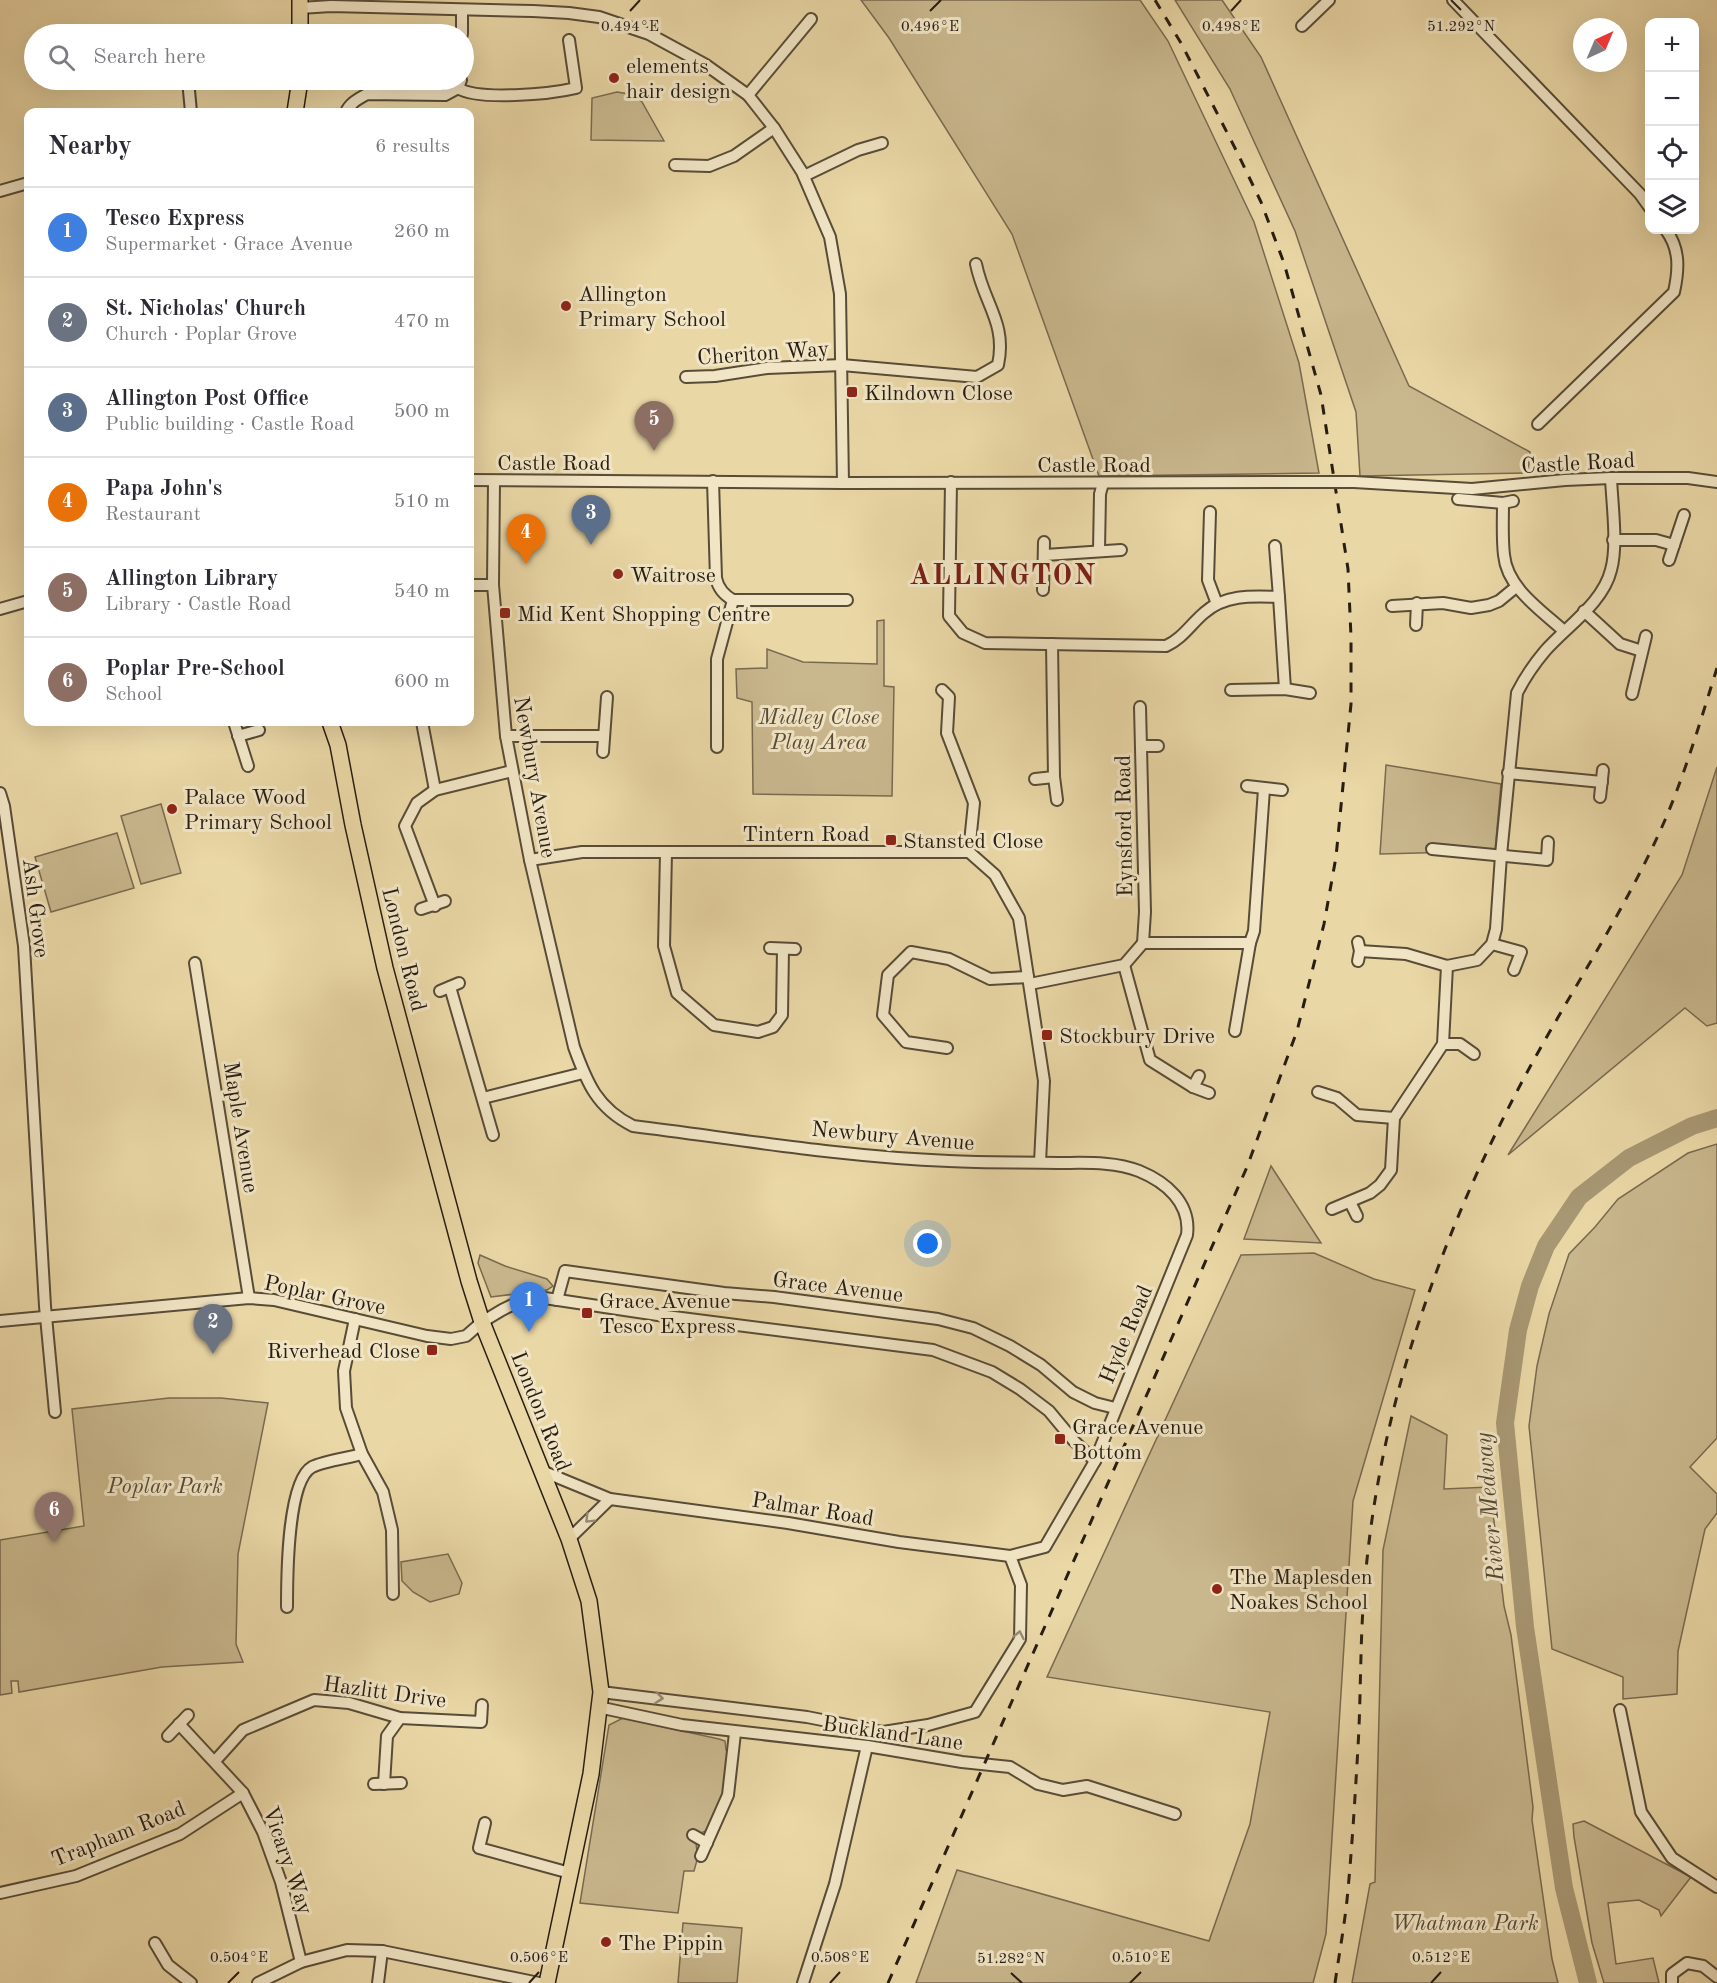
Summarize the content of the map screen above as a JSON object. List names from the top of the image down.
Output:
{
  "streets": {
    "main road": ["London Road"],
    "street": [
      "Cheriton Way",
      "Castle Road",
      "Newbury Avenue",
      "Eynsford Road",
      "Tintern Road",
      "Ash Grove",
      "Maple Avenue",
      "Grace Avenue",
      "Poplar Grove",
      "Hyde Road",
      "Palmar Road",
      "Hazlitt Drive",
      "Buckland Lane",
      "Trapham Road",
      "Vicary Way"
    ]
  },
  "crossings": [
    ["Castle Road", "Newbury Avenue"],
    ["Newbury Avenue", "Tintern Road"],
    ["Newbury Avenue", "Hyde Road"],
    ["Ash Grove", "Poplar Grove"],
    ["London Road", "Poplar Grove"],
    ["London Road", "Palmar Road"],
    ["London Road", "Buckland Lane"],
    ["Maple Avenue", "Poplar Grove"],
    ["Grace Avenue", "Hyde Road"],
    ["Hyde Road", "Palmar Road"],
    ["Hyde Road", "Buckland Lane"],
    ["Palmar Road", "Buckland Lane"],
    ["Hazlitt Drive", "Vicary Way"],
    ["Trapham Road", "Vicary Way"]
  ],
  "districts": ["ALLINGTON"],
  "water": ["River Medway"],
  "parks": ["Midley Close Play Area", "Poplar Park", "Whatman Park"],
  "places": {
    "other": [
      "elements hair design",
      "Allington Primary School",
      "Waitrose",
      "Palace Wood Primary School",
      "The Maplesden Noakes School",
      "The Pippin"
    ],
    "transit": [
      "Kilndown Close",
      "Mid Kent Shopping Centre",
      "Stansted Close",
      "Stockbury Drive",
      "Grace Avenue Tesco Express",
      "Riverhead Close",
      "Grace Avenue Bottom"
    ]
  },
  "north": "top right",
  "page": {
    "map_buttons": ["+", "−"],
    "search": "Search here",
    "heading": ["Nearby", "6 results"],
    "list": [
      {
        "mark": "1",
        "name": "Tesco Express",
        "note": "Supermarket · Grace Avenue",
        "value": "260 m"
      },
      {
        "mark": "2",
        "name": "St. Nicholas' Church",
        "note": "Church · Poplar Grove",
        "value": "470 m"
      },
      {
        "mark": "3",
        "name": "Allington Post Office",
        "note": "Public building · Castle Road",
        "value": "500 m"
      },
      {
        "mark": "4",
        "name": "Papa John's",
        "note": "Restaurant",
        "value": "510 m"
      },
      {
        "mark": "5",
        "name": "Allington Library",
        "note": "Library · Castle Road",
        "value": "540 m"
      },
      {
        "mark": "6",
        "name": "Poplar Pre-School",
        "note": "School",
        "value": "600 m"
      }
    ],
    "pins": [
      "5",
      "3",
      "4",
      "1",
      "2",
      "6"
    ]
  },
  "coordinates": [
    "51.292°N",
    "0.494°E",
    "0.496°E",
    "0.498°E",
    "0.504°E",
    "0.506°E",
    "0.508°E",
    "0.510°E",
    "0.512°E",
    "51.282°N"
  ]
}
